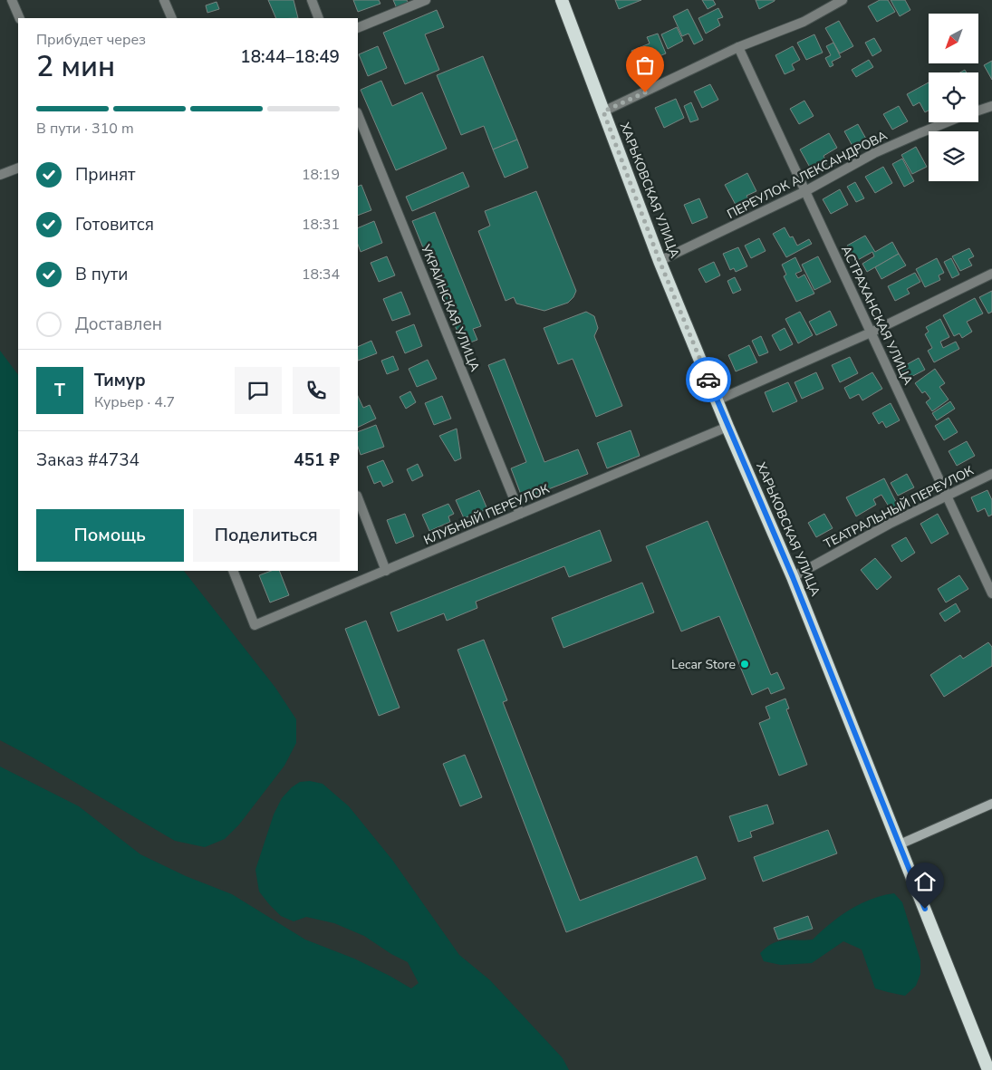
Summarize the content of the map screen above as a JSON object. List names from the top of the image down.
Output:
{
  "streets": {
    "highway": ["ХАРЬКОВСКАЯ УЛИЦА"],
    "street": [
      "ПЕРЕУЛОК АЛЕКСАНДРОВА",
      "УКРАИНСКАЯ УЛИЦА",
      "АСТРАХАНСКАЯ УЛИЦА",
      "ТЕАТРАЛЬНЫЙ ПЕРЕУЛОК",
      "КЛУБНЫЙ ПЕРЕУЛОК"
    ]
  },
  "crossings": [
    ["ПЕРЕУЛОК АЛЕКСАНДРОВА", "ХАРЬКОВСКАЯ УЛИЦА"],
    ["ПЕРЕУЛОК АЛЕКСАНДРОВА", "АСТРАХАНСКАЯ УЛИЦА"],
    ["ХАРЬКОВСКАЯ УЛИЦА", "ТЕАТРАЛЬНЫЙ ПЕРЕУЛОК"],
    ["ХАРЬКОВСКАЯ УЛИЦА", "КЛУБНЫЙ ПЕРЕУЛОК"],
    ["УКРАИНСКАЯ УЛИЦА", "КЛУБНЫЙ ПЕРЕУЛОК"],
    ["АСТРАХАНСКАЯ УЛИЦА", "ТЕАТРАЛЬНЫЙ ПЕРЕУЛОК"]
  ],
  "places": ["Lecar Store"],
  "north": "bottom left",
  "page": {
    "heading": ["2 мин", "Прибудет через", "18:44–18:49"],
    "panel": [
      "Тимур",
      "Курьер · 4.7",
      "Заказ #4734",
      "451 ₽"
    ],
    "bar": "В пути · 310 m",
    "list": [
      ["Принят", "18:19"],
      ["Готовится", "18:31"],
      ["В пути", "18:34"],
      "Доставлен"
    ],
    "round": "Т",
    "buttons": ["Помощь", "Поделиться"]
  }
}
